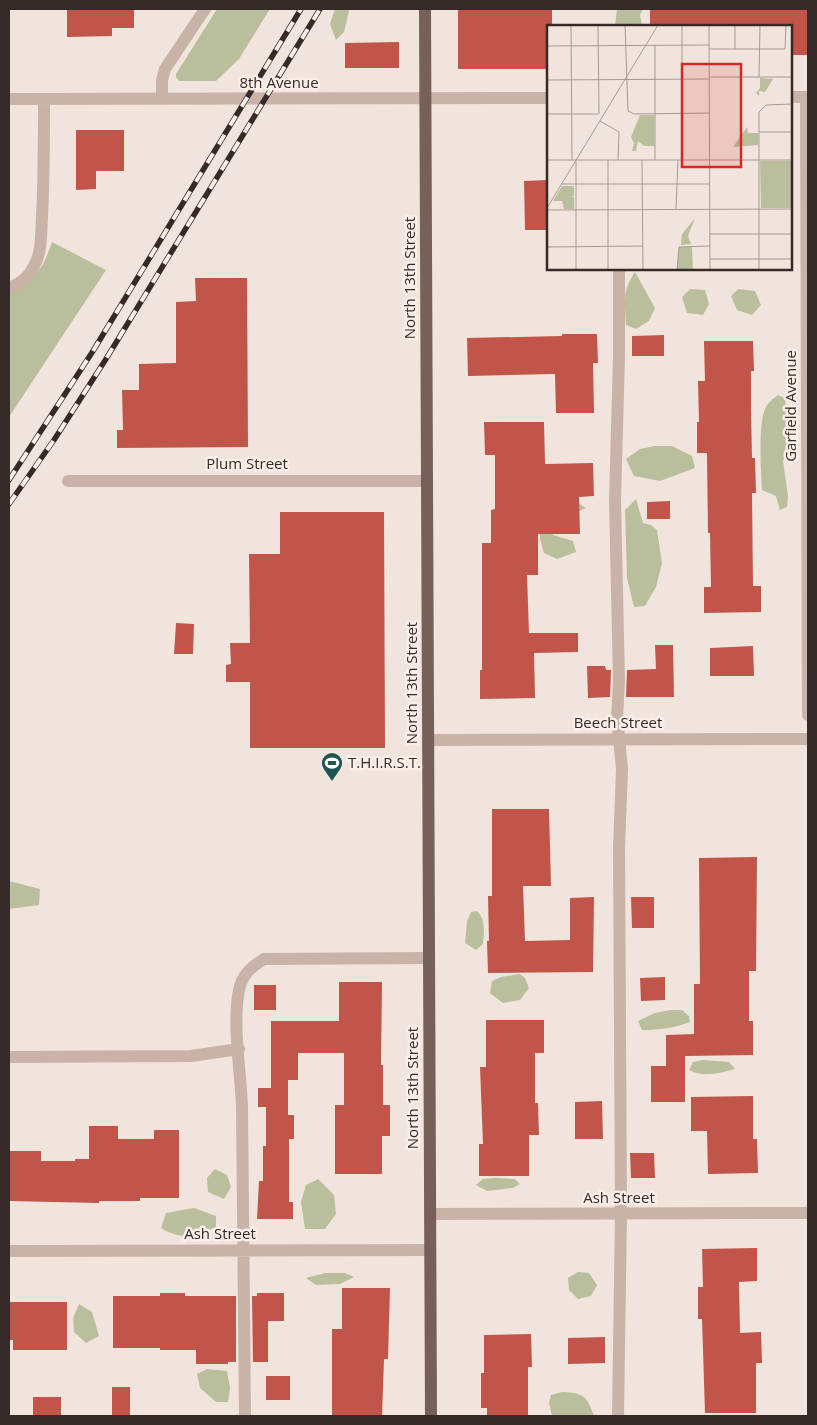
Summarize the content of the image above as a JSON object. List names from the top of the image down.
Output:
{
  "streets": {
    "main road": ["North 13th Street"],
    "street": [
      "8th Avenue",
      "Garfield Avenue",
      "Plum Street",
      "Beech Street",
      "Ash Street"
    ]
  },
  "crossings": [
    ["8th Avenue", "North 13th Street"],
    ["North 13th Street", "Plum Street"],
    ["North 13th Street", "Beech Street"],
    ["North 13th Street", "Ash Street"]
  ],
  "places": {
    "sports": ["T.H.I.R.S.T."]
  }
}
